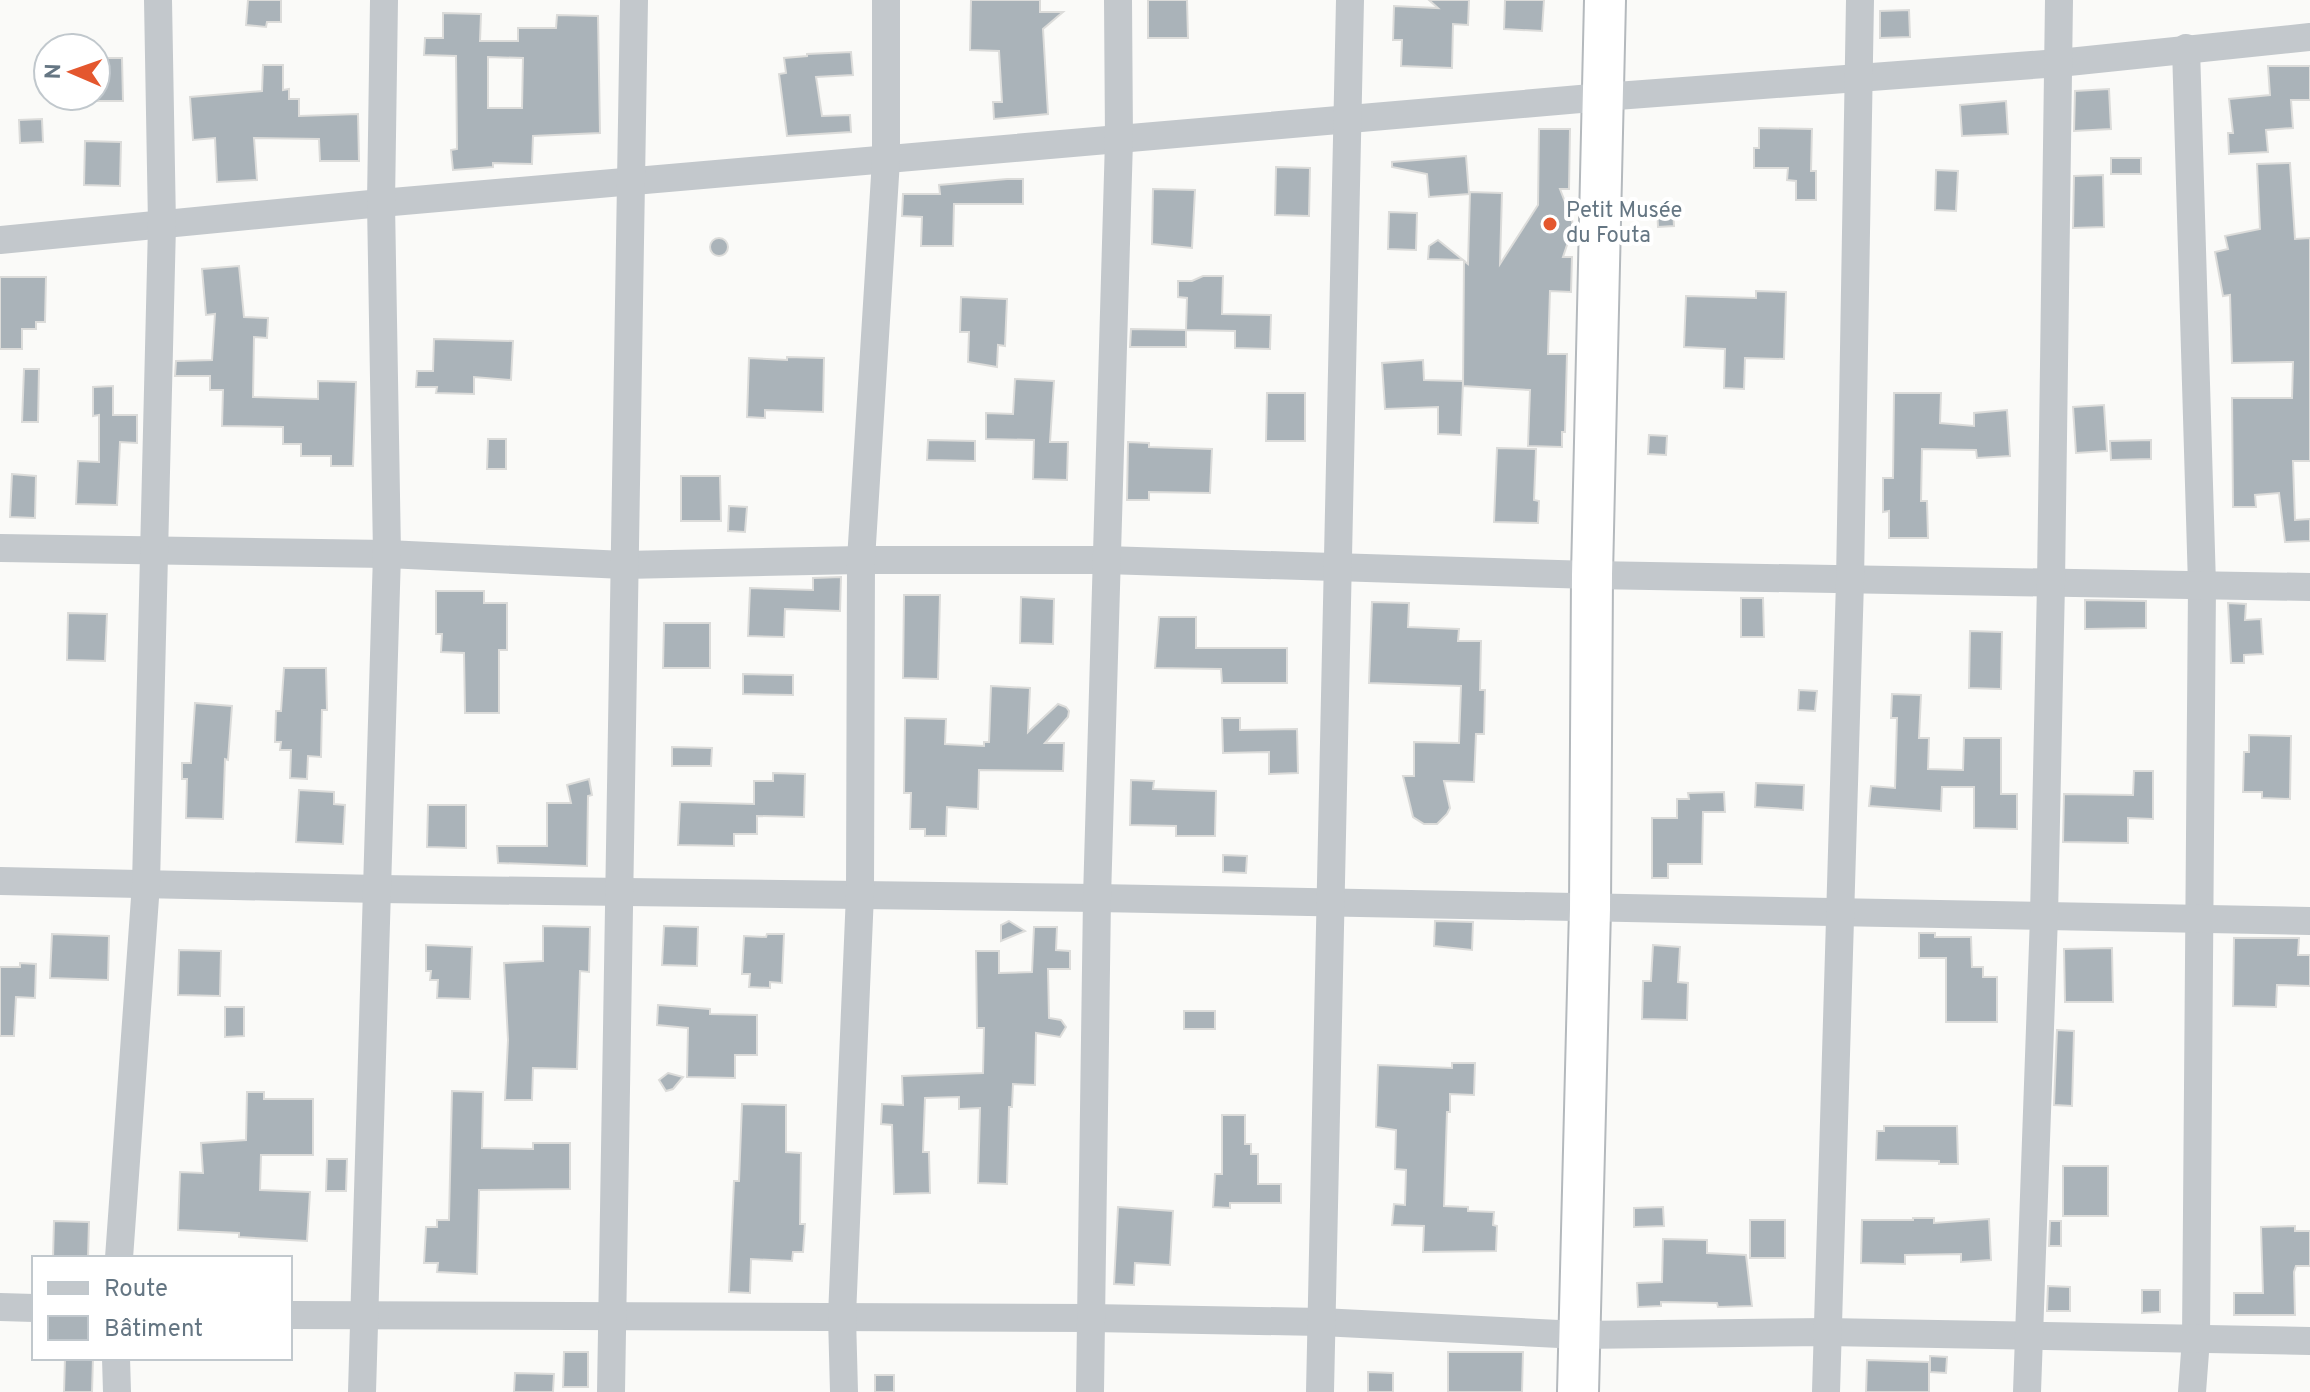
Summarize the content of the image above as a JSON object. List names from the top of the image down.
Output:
{
  "places": ["Petit Musée du Fouta"],
  "legend": ["Route", "Bâtiment"],
  "north": "left"
}
